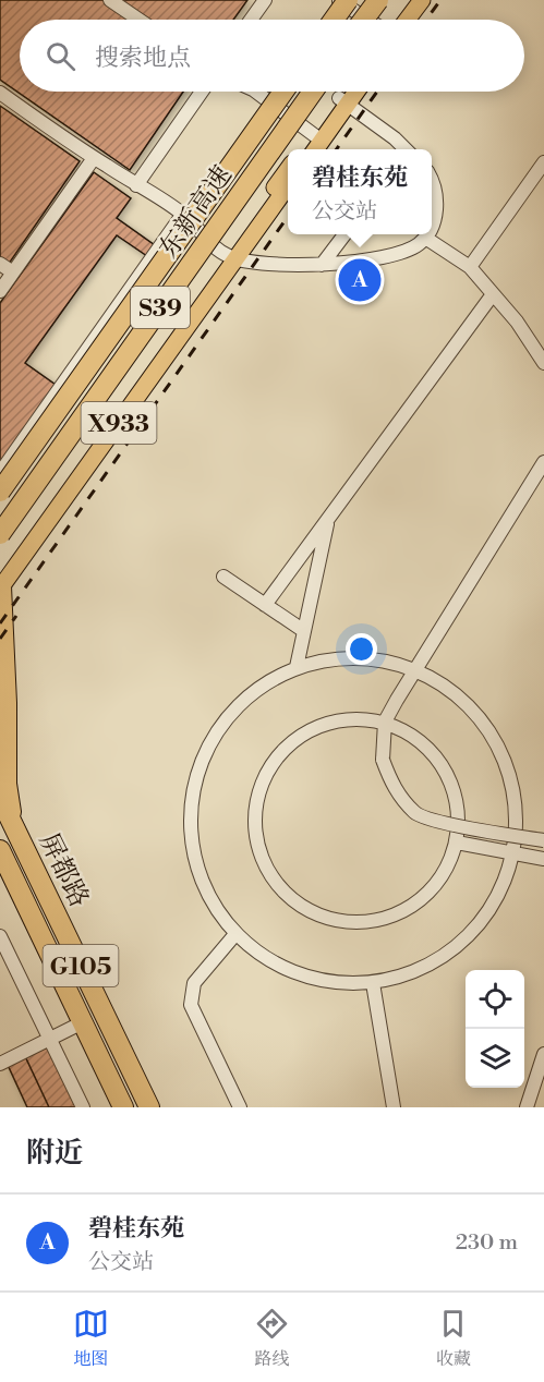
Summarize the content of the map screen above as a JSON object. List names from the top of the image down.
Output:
{
  "streets": {
    "highway": [
      "东新高速",
      "S39",
      "屏都路",
      "G105"
    ],
    "main road": ["X933"]
  },
  "page": {
    "search": "搜索地点",
    "popup": ["碧桂东苑", "公交站"],
    "pins": "A",
    "heading": "附近",
    "list": [
      {
        "mark": "A",
        "name": "碧桂东苑",
        "note": "公交站",
        "value": "230 m"
      }
    ],
    "nav": ["地图", "路线", "收藏"]
  }
}
